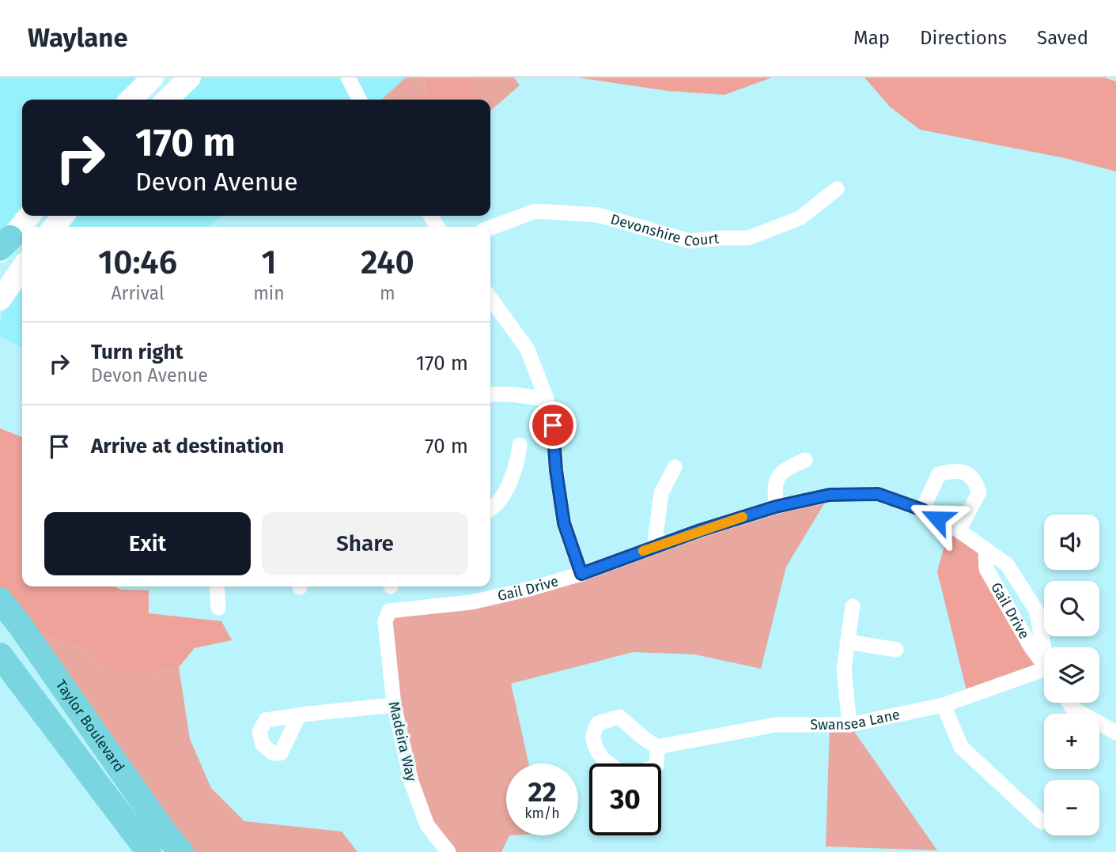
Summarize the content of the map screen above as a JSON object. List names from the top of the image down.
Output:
{
  "streets": {
    "main road": ["Taylor Boulevard"],
    "street": [
      "Devonshire Court",
      "Gail Drive",
      "Swansea Lane",
      "Madeira Way"
    ]
  },
  "crossings": [
    ["Gail Drive", "Madeira Way"]
  ],
  "page": {
    "header": "Waylane",
    "nav": ["Map", "Directions", "Saved"],
    "turn": ["170 m", "Devon Avenue"],
    "eta": [
      "10:46",
      "Arrival",
      "1",
      "min",
      "240",
      "m"
    ],
    "list": [
      {
        "name": "Turn right",
        "note": "Devon Avenue",
        "value": "170 m"
      },
      {
        "name": "Arrive at destination",
        "value": "70 m"
      }
    ],
    "buttons": ["Exit", "Share"],
    "map_buttons": ["+", "−"],
    "speed": "22 km/h",
    "limit": "30"
  }
}
